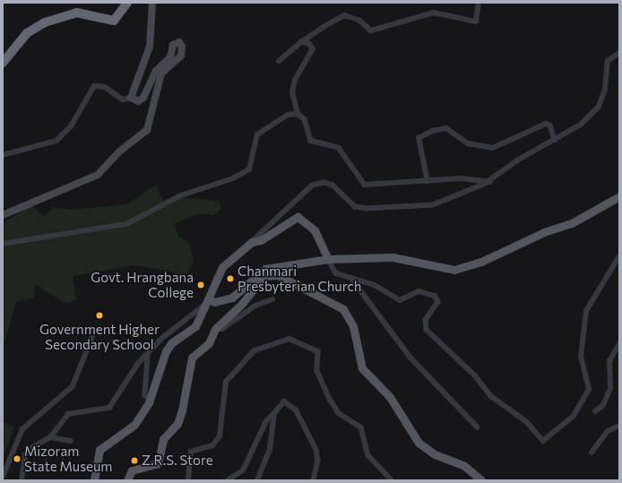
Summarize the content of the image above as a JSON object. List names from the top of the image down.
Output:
{
  "places": [
    "Chanmari Presbyterian Church",
    "Govt. Hrangbana College",
    "Government Higher Secondary School",
    "Mizoram State Museum",
    "Z.R.S. Store"
  ]
}
